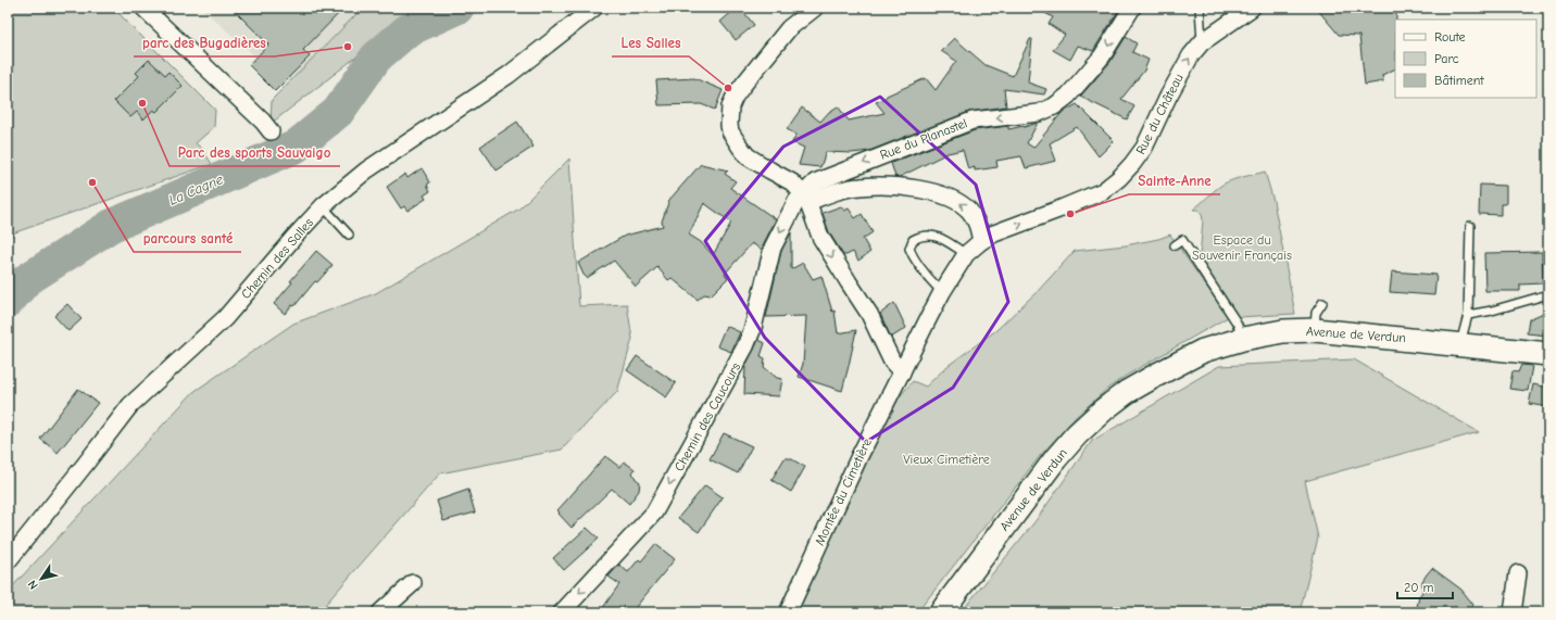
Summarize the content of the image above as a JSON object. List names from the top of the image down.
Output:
{
  "streets": {
    "main road": ["Avenue de Verdun"],
    "street": [
      "Rue du Château",
      "Rue du Planastel",
      "Chemin des Salles",
      "Chemin des Caucours",
      "Montée du Cimetière"
    ]
  },
  "crossings": [
    ["Rue du Château", "Montée du Cimetière"],
    ["Rue du Planastel", "Chemin des Caucours"]
  ],
  "one_way": ["Rue du Château", "Rue du Planastel", "Chemin des Caucours"],
  "water": ["La Cagne"],
  "parks": ["Espace du Souvenir Français", "Vieux Cimetière"],
  "places": [
    "parc des Bugadières",
    "Les Salles",
    "Parc des sports Sauvaigo",
    "parcours santé",
    "Sainte-Anne"
  ],
  "legend": ["Route", "Parc", "Bâtiment"],
  "scale_bar": "20 m",
  "north": "bottom left"
}
